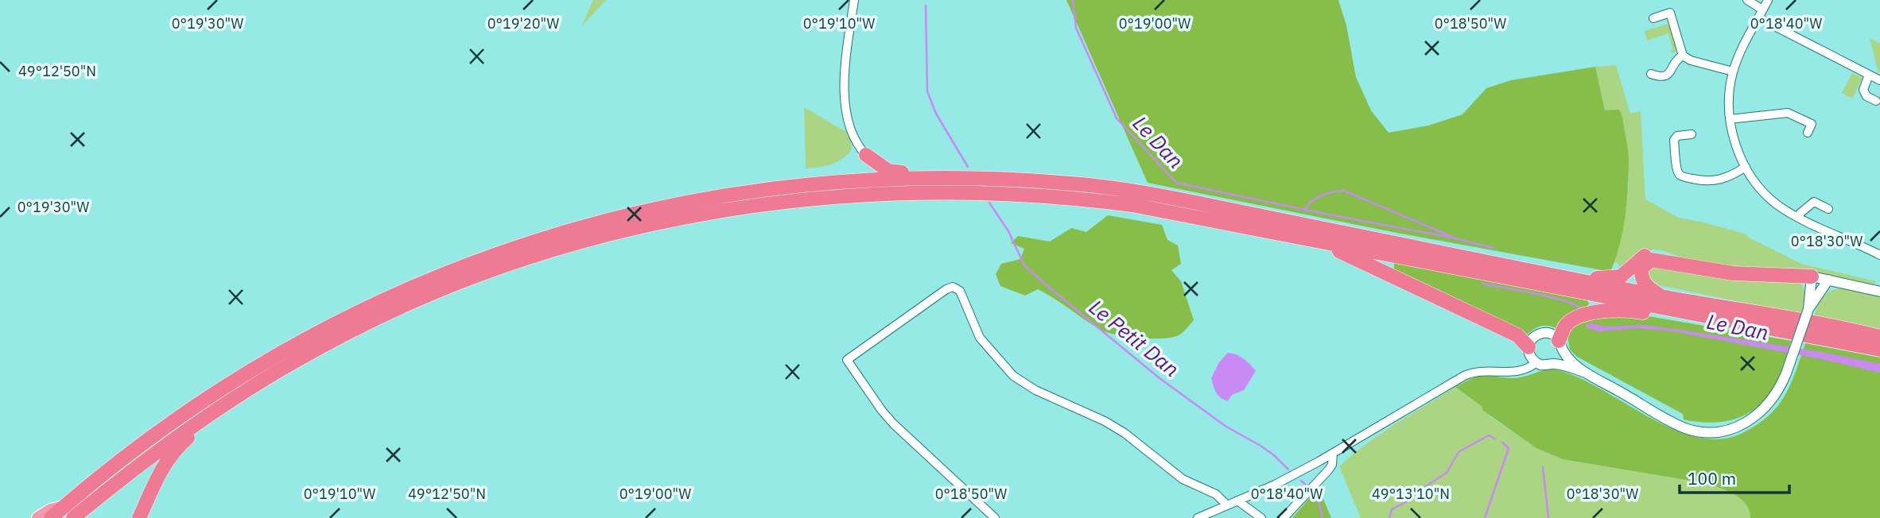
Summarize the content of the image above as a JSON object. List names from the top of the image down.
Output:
{
  "water": ["Le Dan", "Le Petit Dan"],
  "scale_bar": "100 m",
  "coordinates": [
    "0°19'30\"W",
    "0°19'20\"W",
    "0°19'10\"W",
    "0°19'00\"W",
    "0°18'50\"W",
    "0°18'40\"W",
    "49°12'50\"N",
    "0°18'30\"W",
    "49°13'10\"N"
  ]
}
